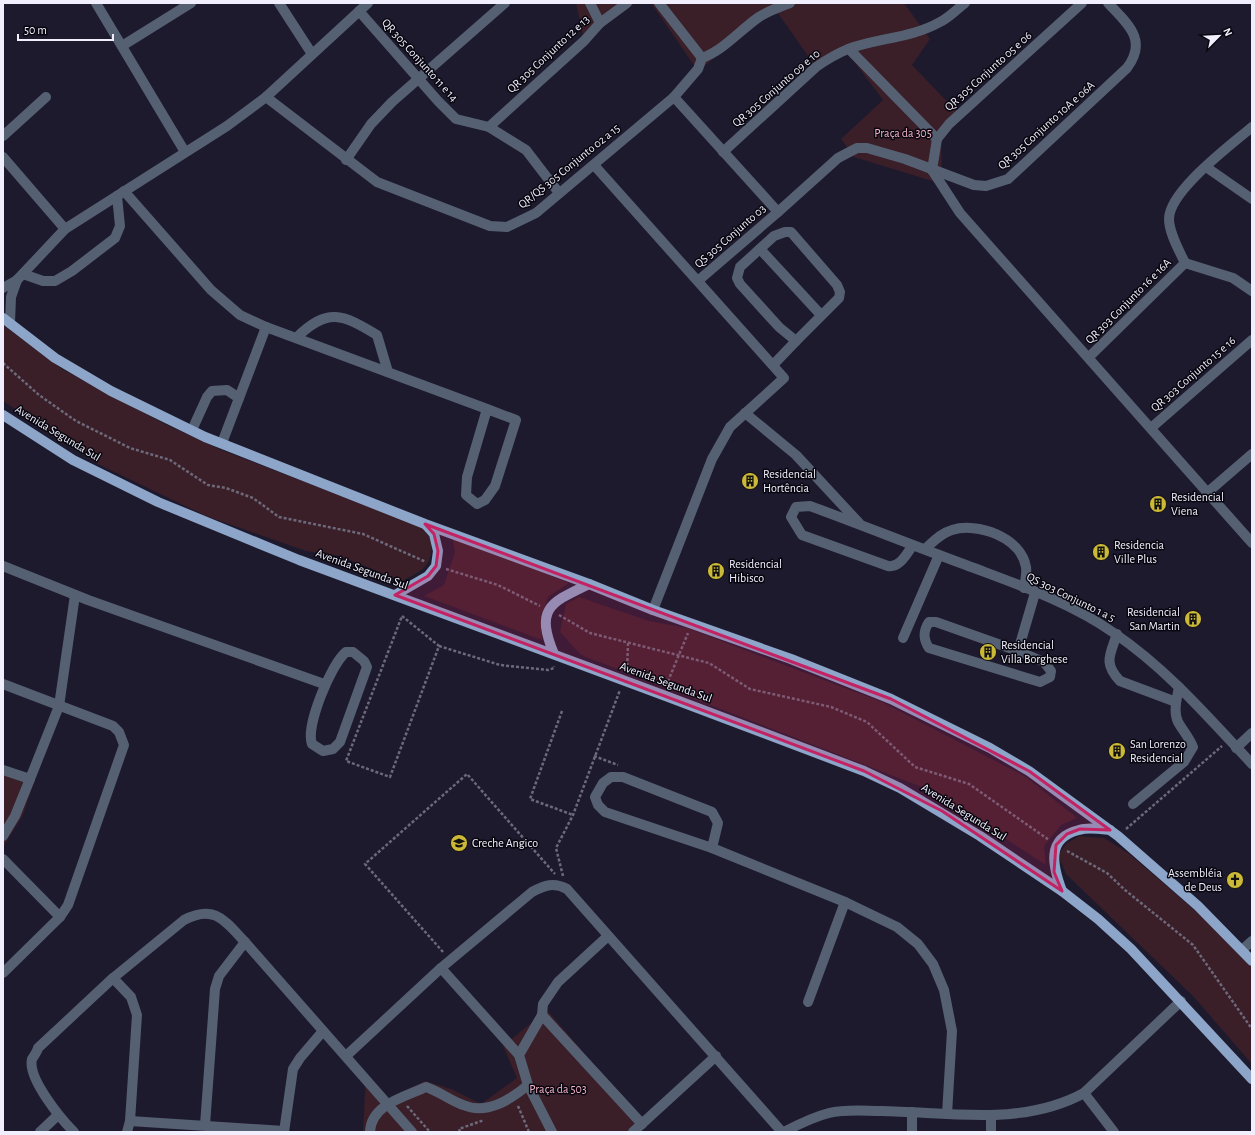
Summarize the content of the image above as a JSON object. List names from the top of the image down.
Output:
{
  "streets": {
    "main road": ["Avenida Segunda Sul"],
    "street": [
      "QR 305 Conjunto 12 e 13",
      "QR 305 Conjunto 11 e 14",
      "QR 305 Conjunto 05 e 06",
      "QR 305 Conjunto 09 e 10",
      "QR 305 Conjunto 10A e 06A",
      "QR/QS 305 Conjunto 02 a 15",
      "QS 305 Conjunto 03",
      "QR 303 Conjunto 16 e 16A",
      "QR 303 Conjunto 15 e 16",
      "QS 303 Conjunto 1 a 5"
    ]
  },
  "crossings": [
    ["QR 305 Conjunto 12 e 13", "QR 305 Conjunto 11 e 14"],
    ["QR 305 Conjunto 11 e 14", "QR/QS 305 Conjunto 02 a 15"],
    ["QR 305 Conjunto 10A e 06A", "QS 305 Conjunto 03"]
  ],
  "parks": ["Praça da 305", "Praça da 503"],
  "places": {
    "building": [
      "Residencial Hortência",
      "Residencial Viena",
      "Residencia Ville Plus",
      "Residencial Hibisco",
      "Residencial San Martin",
      "Residencial Villa Borghese",
      "San Lorenzo Residencial"
    ],
    "school or university": ["Creche Angico"],
    "church": ["Assembléia de Deus"]
  },
  "scale_bar": "50 m",
  "north": "top right"
}
